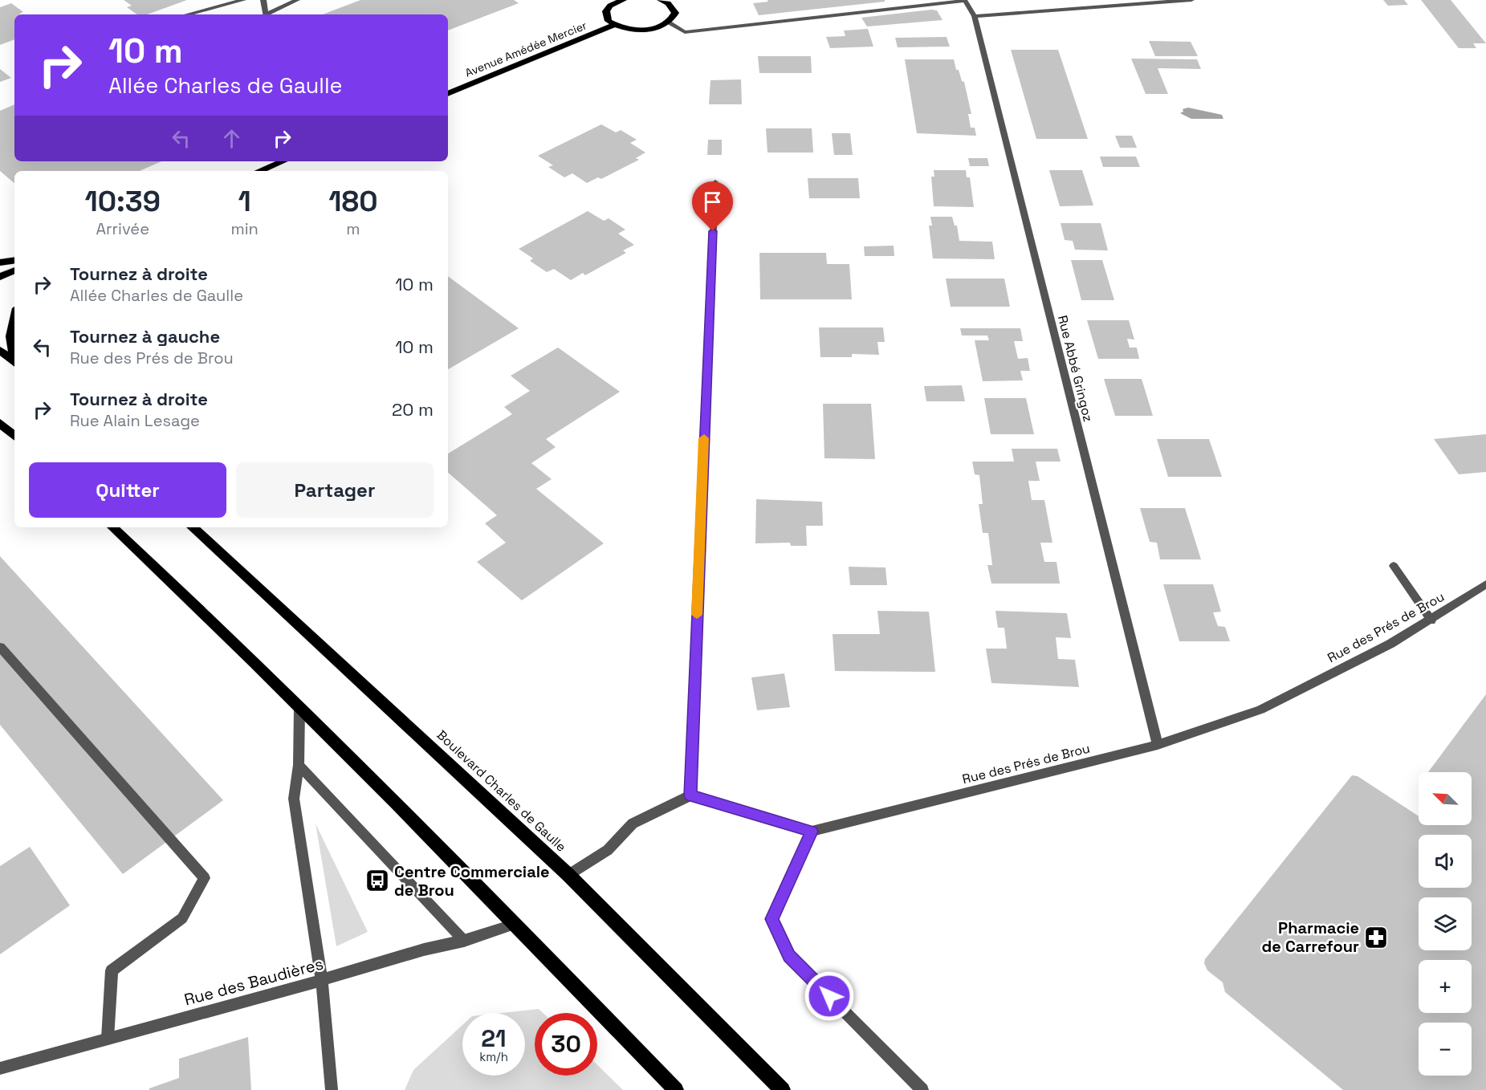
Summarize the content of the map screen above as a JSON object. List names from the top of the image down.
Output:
{
  "streets": {
    "main road": ["Avenue Amédée Mercier", "Boulevard Charles de Gaulle"],
    "street": ["Rue Abbé Gringoz", "Rue des Prés de Brou", "Rue des Baudières"]
  },
  "crossings": [
    ["Rue Abbé Gringoz", "Rue des Prés de Brou"]
  ],
  "places": {
    "bus stop": ["Centre Commerciale de Brou"],
    "pharmacy": ["Pharmacie de Carrefour"]
  },
  "north": "top left",
  "page": {
    "turn": ["10 m", "Allée Charles de Gaulle"],
    "eta": [
      "10:39",
      "Arrivée",
      "1",
      "min",
      "180",
      "m"
    ],
    "list": [
      {
        "name": "Tournez à droite",
        "note": "Allée Charles de Gaulle",
        "value": "10 m"
      },
      {
        "name": "Tournez à gauche",
        "note": "Rue des Prés de Brou",
        "value": "10 m"
      },
      {
        "name": "Tournez à droite",
        "note": "Rue Alain Lesage",
        "value": "20 m"
      }
    ],
    "buttons": ["Quitter", "Partager"],
    "map_buttons": ["+", "−"],
    "speed": "21 km/h",
    "limit": "30"
  }
}
